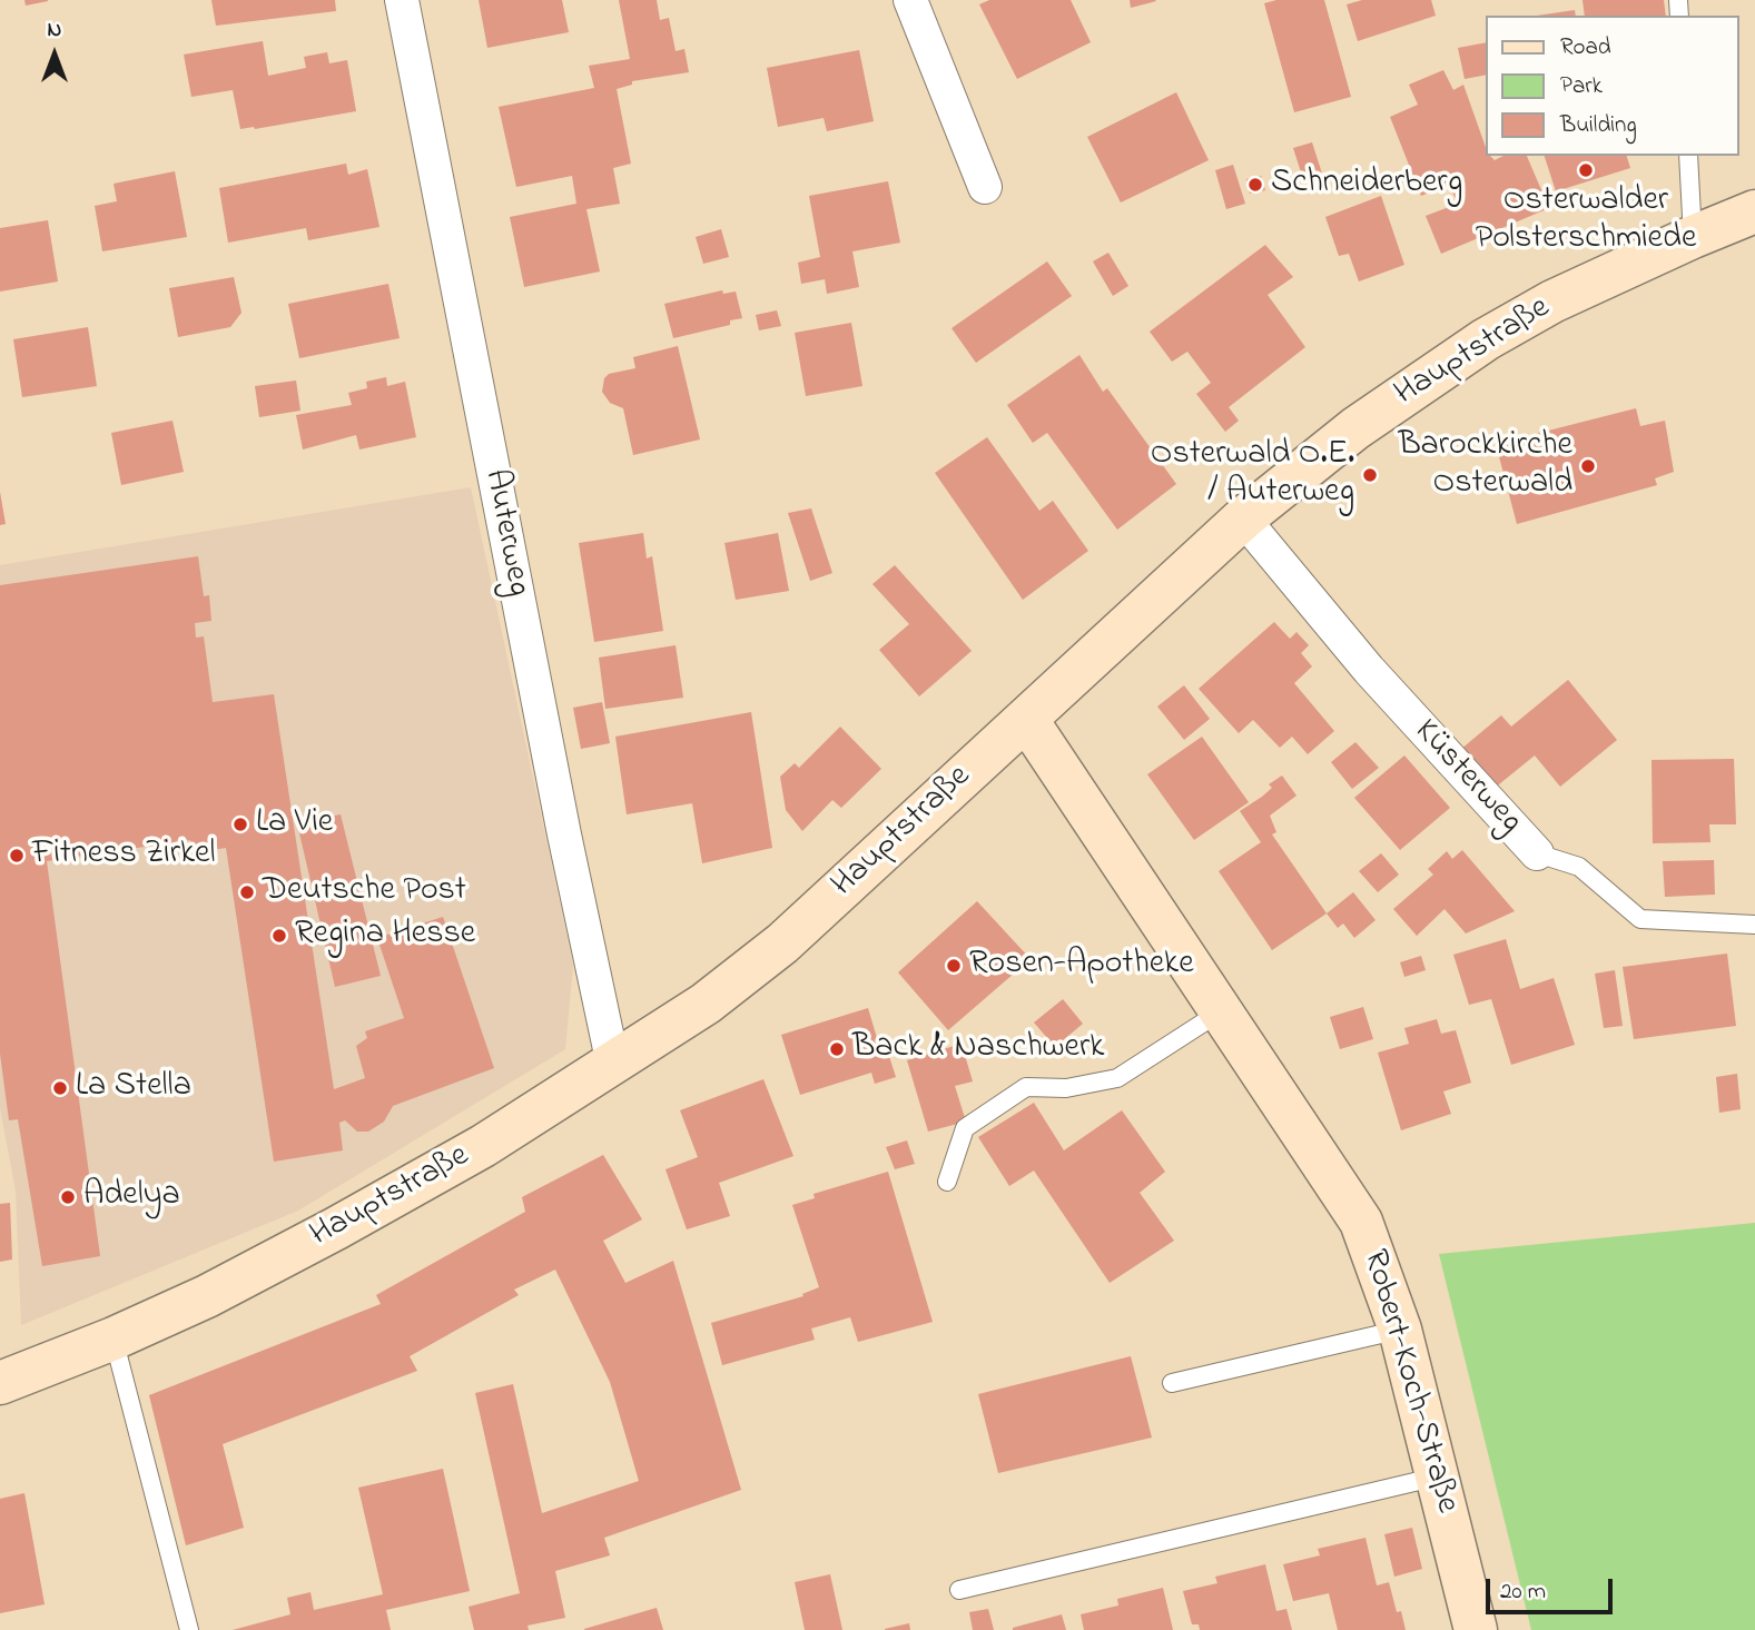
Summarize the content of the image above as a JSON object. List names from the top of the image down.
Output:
{
  "streets": {
    "street": [
      "Hauptstraße",
      "Auterweg",
      "Küsterweg",
      "Robert-Koch-Straße"
    ]
  },
  "crossings": [
    ["Hauptstraße", "Auterweg"],
    ["Hauptstraße", "Küsterweg"],
    ["Hauptstraße", "Robert-Koch-Straße"]
  ],
  "places": [
    "Osterwalder Polsterschmiede",
    "Schneiderberg",
    "Barockkirche Osterwald",
    "Osterwald O.E. / Auterweg",
    "La Vie",
    "Fitness Zirkel",
    "Deutsche Post",
    "Regina Hesse",
    "Rosen-Apotheke",
    "Back & Naschwerk",
    "La Stella",
    "Adelya"
  ],
  "legend": ["Road", "Park", "Building"],
  "scale_bar": "20 m",
  "north": "top"
}
